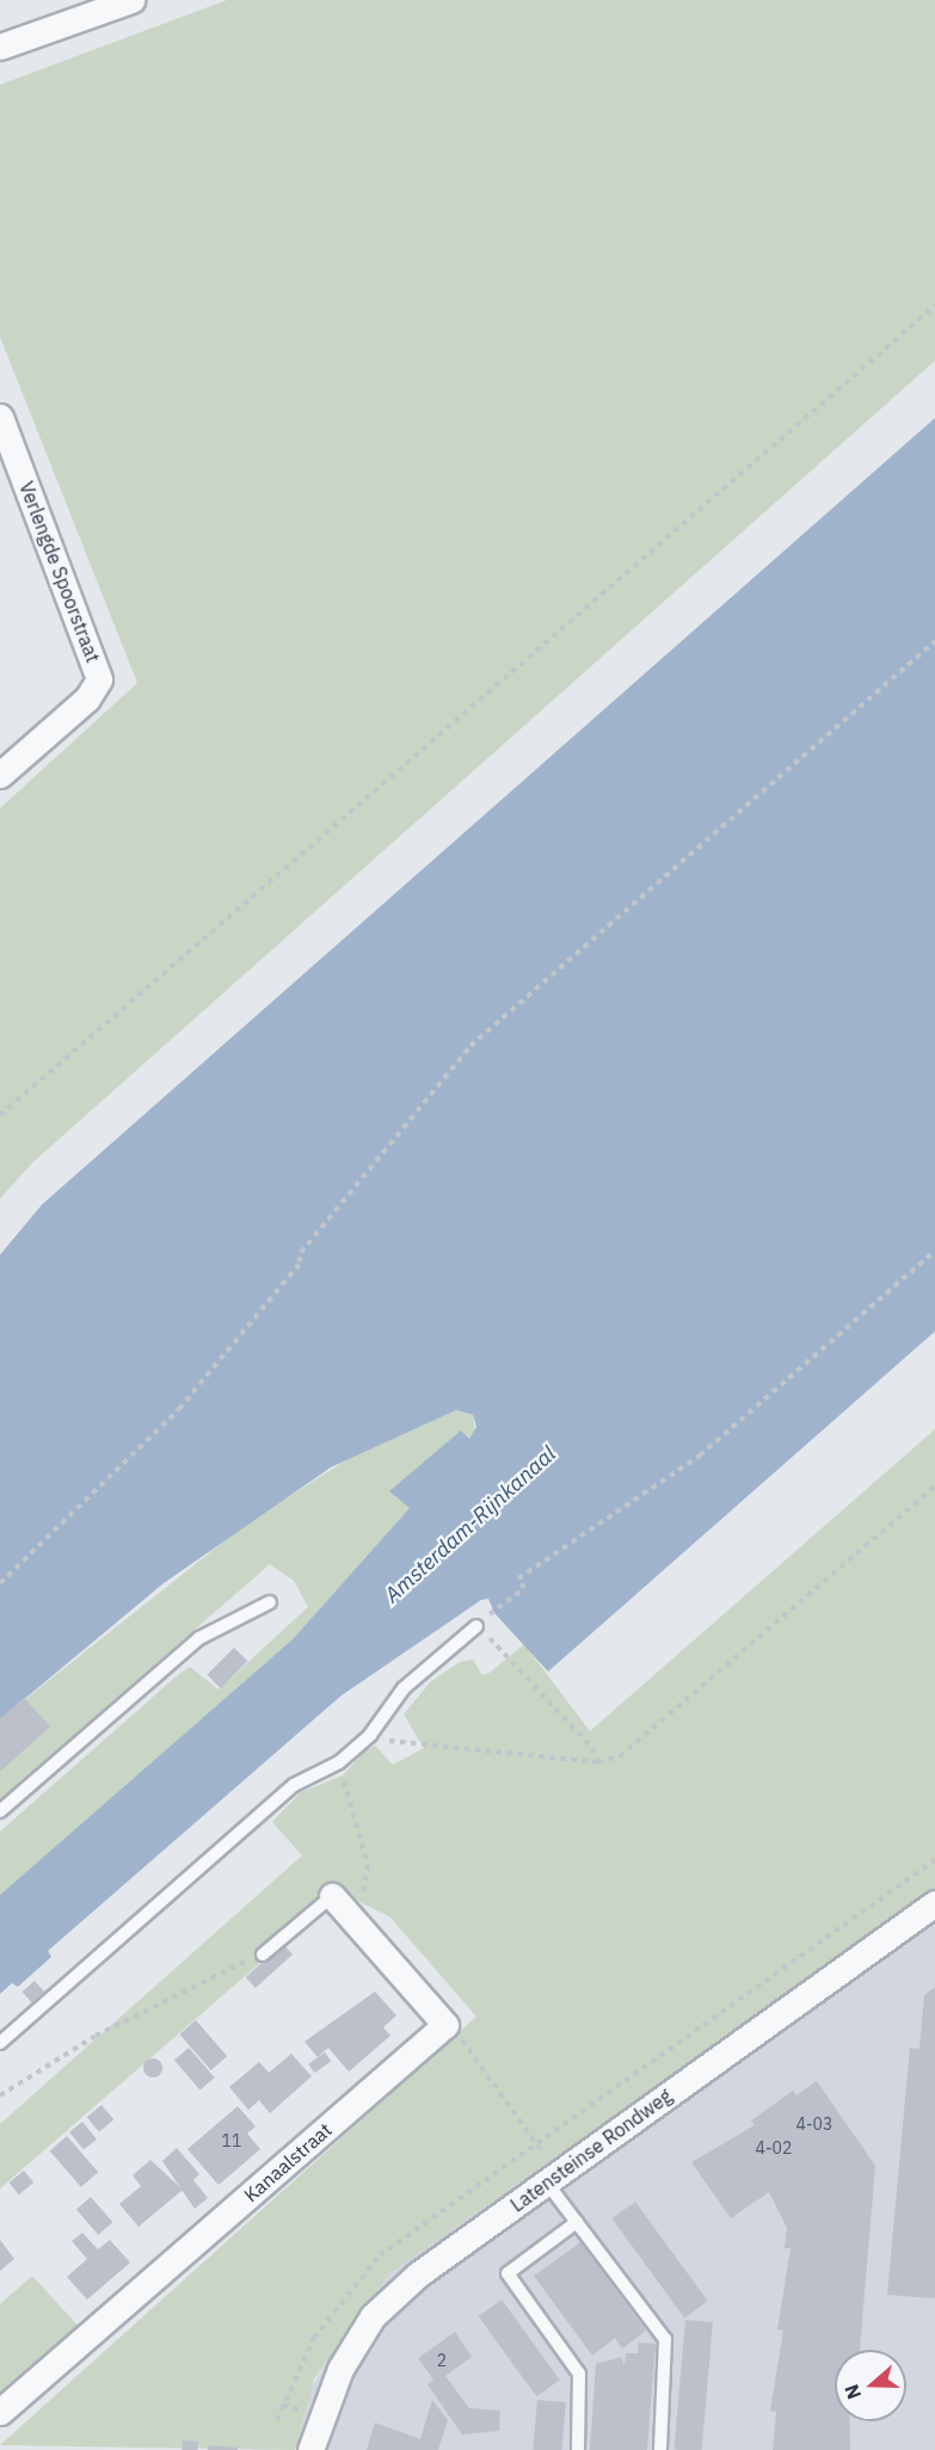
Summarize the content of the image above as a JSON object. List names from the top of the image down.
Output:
{
  "streets": {
    "street": ["Verlengde Spoorstraat", "Latensteinse Rondweg", "Kanaalstraat"]
  },
  "water": ["Amsterdam-Rijnkanaal"],
  "house_numbers": [
    "4-03",
    "11",
    "4-02",
    "2"
  ],
  "north": "left"
}
